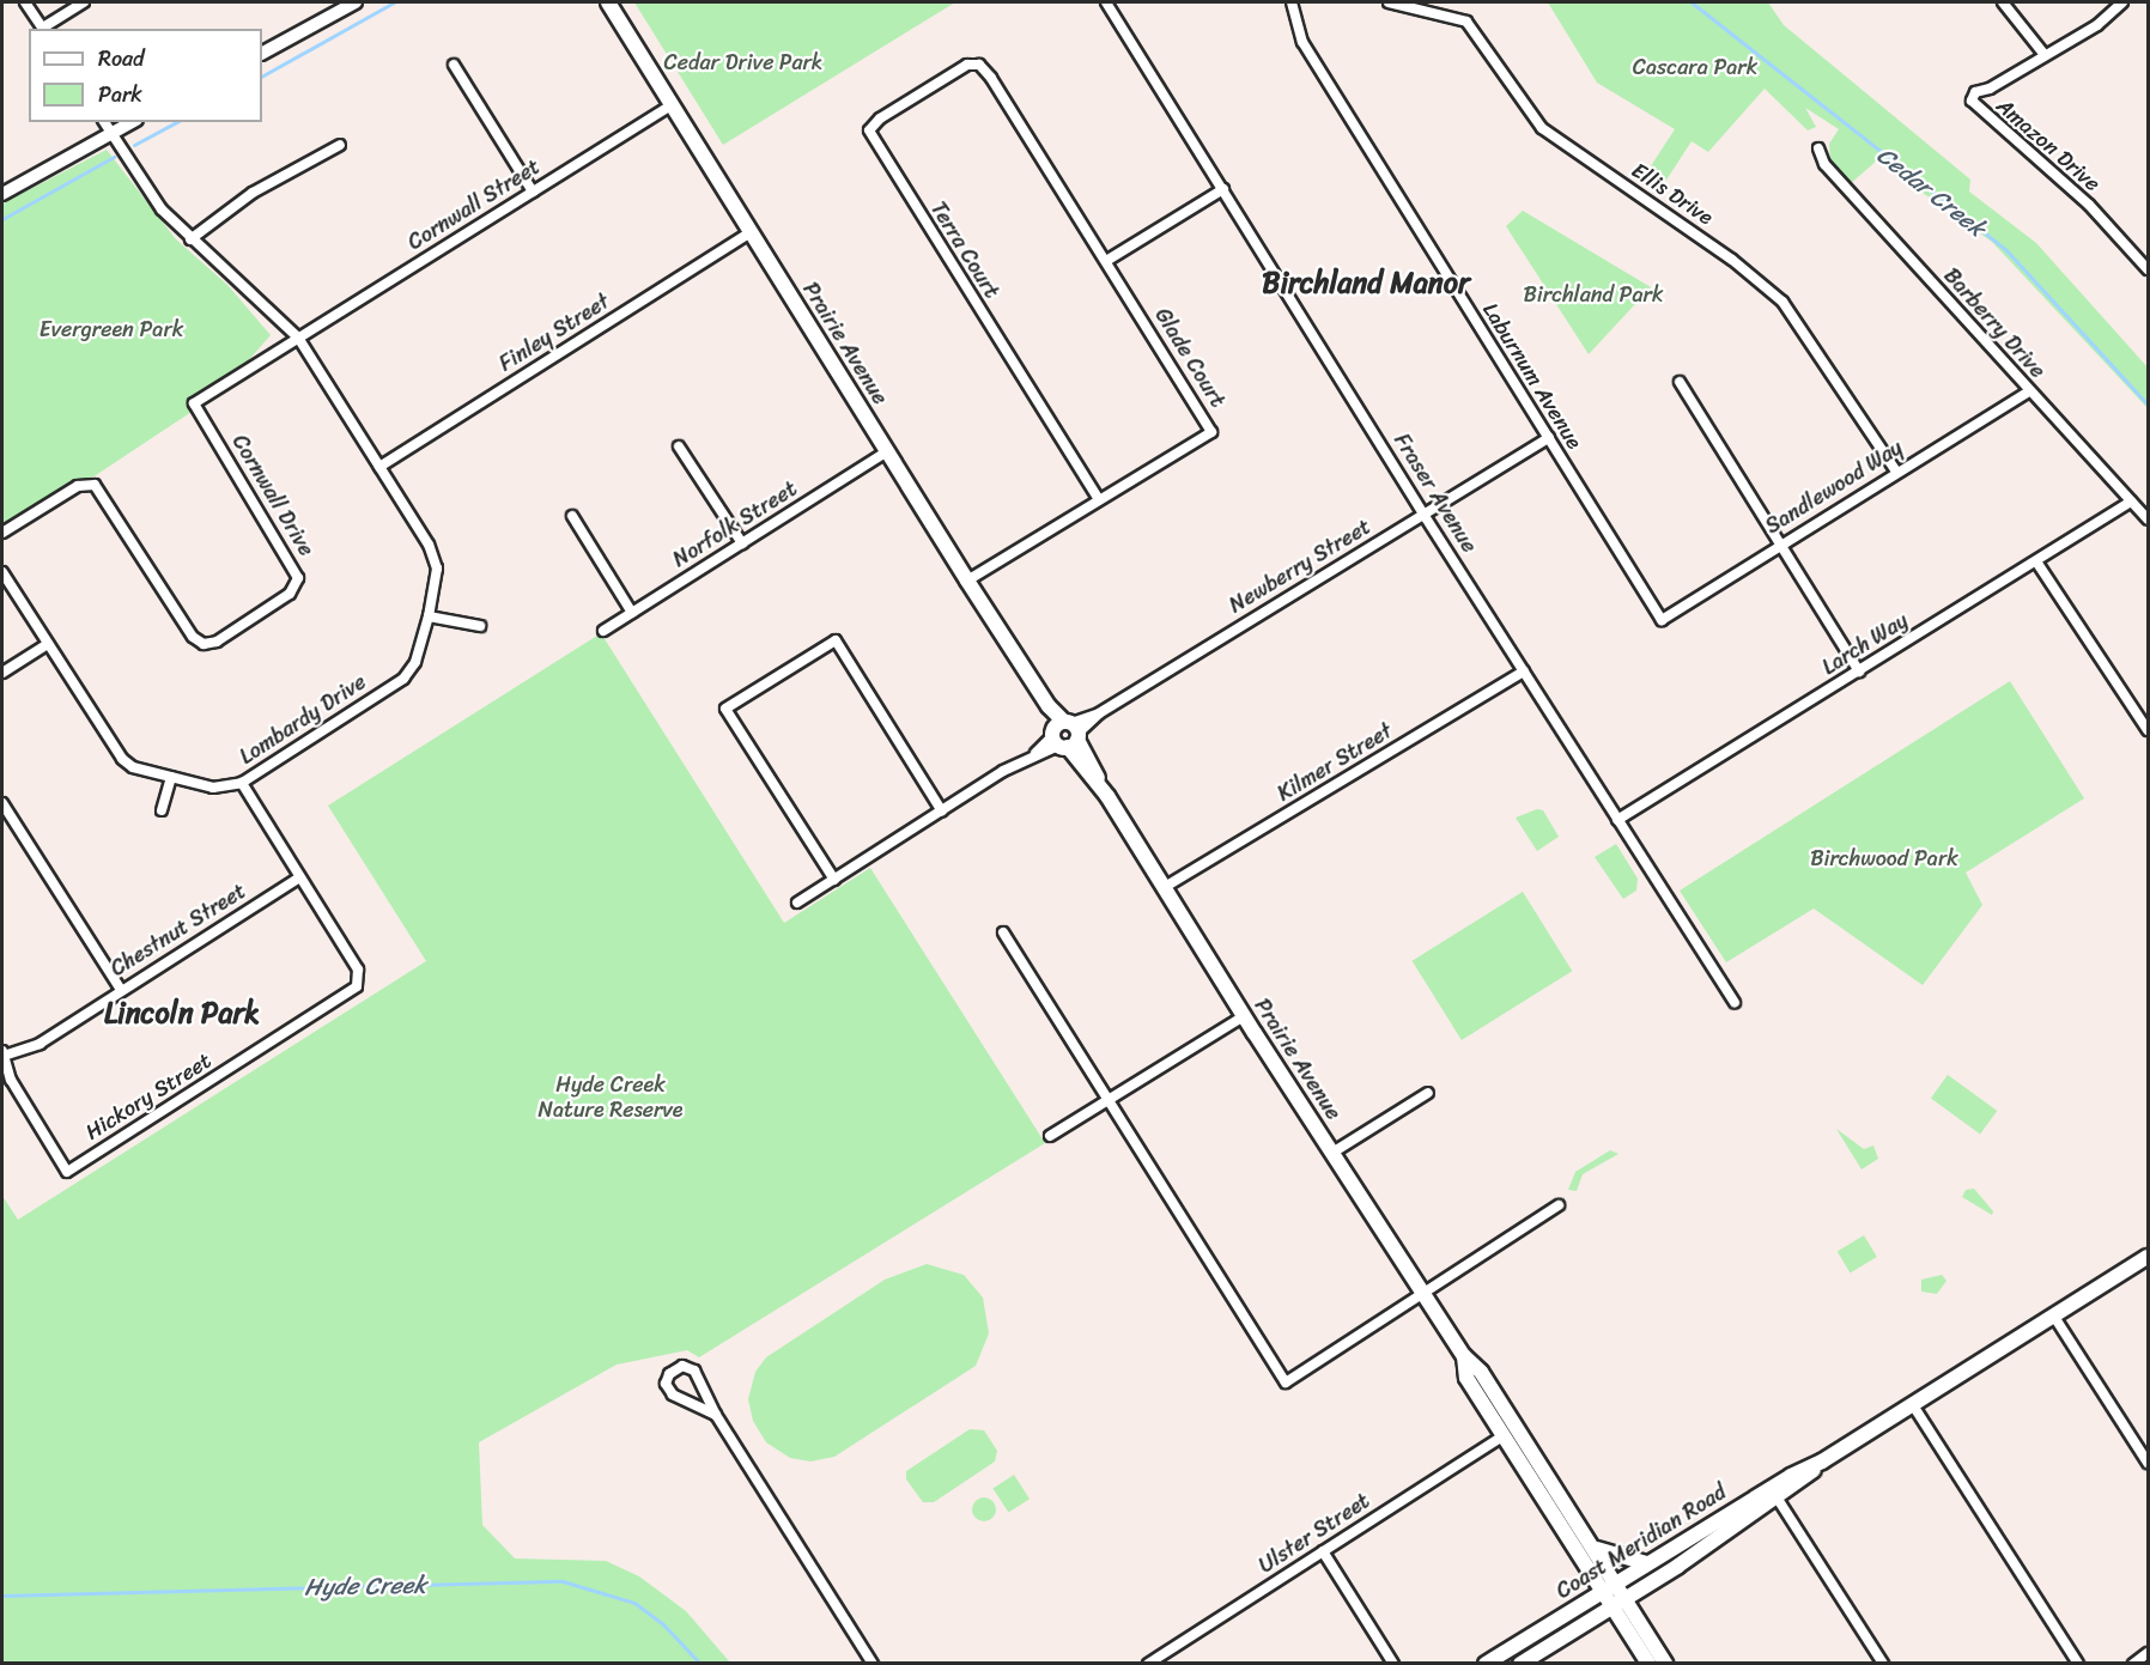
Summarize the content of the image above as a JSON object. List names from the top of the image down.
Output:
{
  "streets": {
    "main road": ["Prairie Avenue", "Coast Meridian Road"],
    "street": [
      "Amazon Drive",
      "Ellis Drive",
      "Cornwall Street",
      "Terra Court",
      "Barberry Drive",
      "Finley Street",
      "Glade Court",
      "Laburnum Avenue",
      "Sandlewood Way",
      "Fraser Avenue",
      "Cornwall Drive",
      "Norfolk Street",
      "Newberry Street",
      "Larch Way",
      "Lombardy Drive",
      "Kilmer Street",
      "Chestnut Street",
      "Hickory Street",
      "Ulster Street"
    ]
  },
  "crossings": [
    ["Ellis Drive", "Sandlewood Way"],
    ["Cornwall Street", "Prairie Avenue"],
    ["Cornwall Street", "Cornwall Drive"],
    ["Cornwall Street", "Lombardy Drive"],
    ["Terra Court", "Glade Court"],
    ["Barberry Drive", "Sandlewood Way"],
    ["Barberry Drive", "Larch Way"],
    ["Finley Street", "Prairie Avenue"],
    ["Finley Street", "Lombardy Drive"],
    ["Prairie Avenue", "Glade Court"],
    ["Prairie Avenue", "Norfolk Street"],
    ["Prairie Avenue", "Newberry Street"],
    ["Prairie Avenue", "Kilmer Street"],
    ["Prairie Avenue", "Ulster Street"],
    ["Prairie Avenue", "Coast Meridian Road"],
    ["Laburnum Avenue", "Sandlewood Way"],
    ["Laburnum Avenue", "Newberry Street"],
    ["Fraser Avenue", "Newberry Street"],
    ["Fraser Avenue", "Larch Way"],
    ["Fraser Avenue", "Kilmer Street"],
    ["Cornwall Drive", "Lombardy Drive"],
    ["Chestnut Street", "Hickory Street"]
  ],
  "districts": ["Birchland Manor", "Lincoln Park"],
  "water": ["Cedar Creek", "Hyde Creek"],
  "parks": [
    "Cedar Drive Park",
    "Cascara Park",
    "Birchland Park",
    "Evergreen Park",
    "Birchwood Park",
    "Hyde Creek Nature Reserve"
  ],
  "legend": ["Road", "Park"]
}
